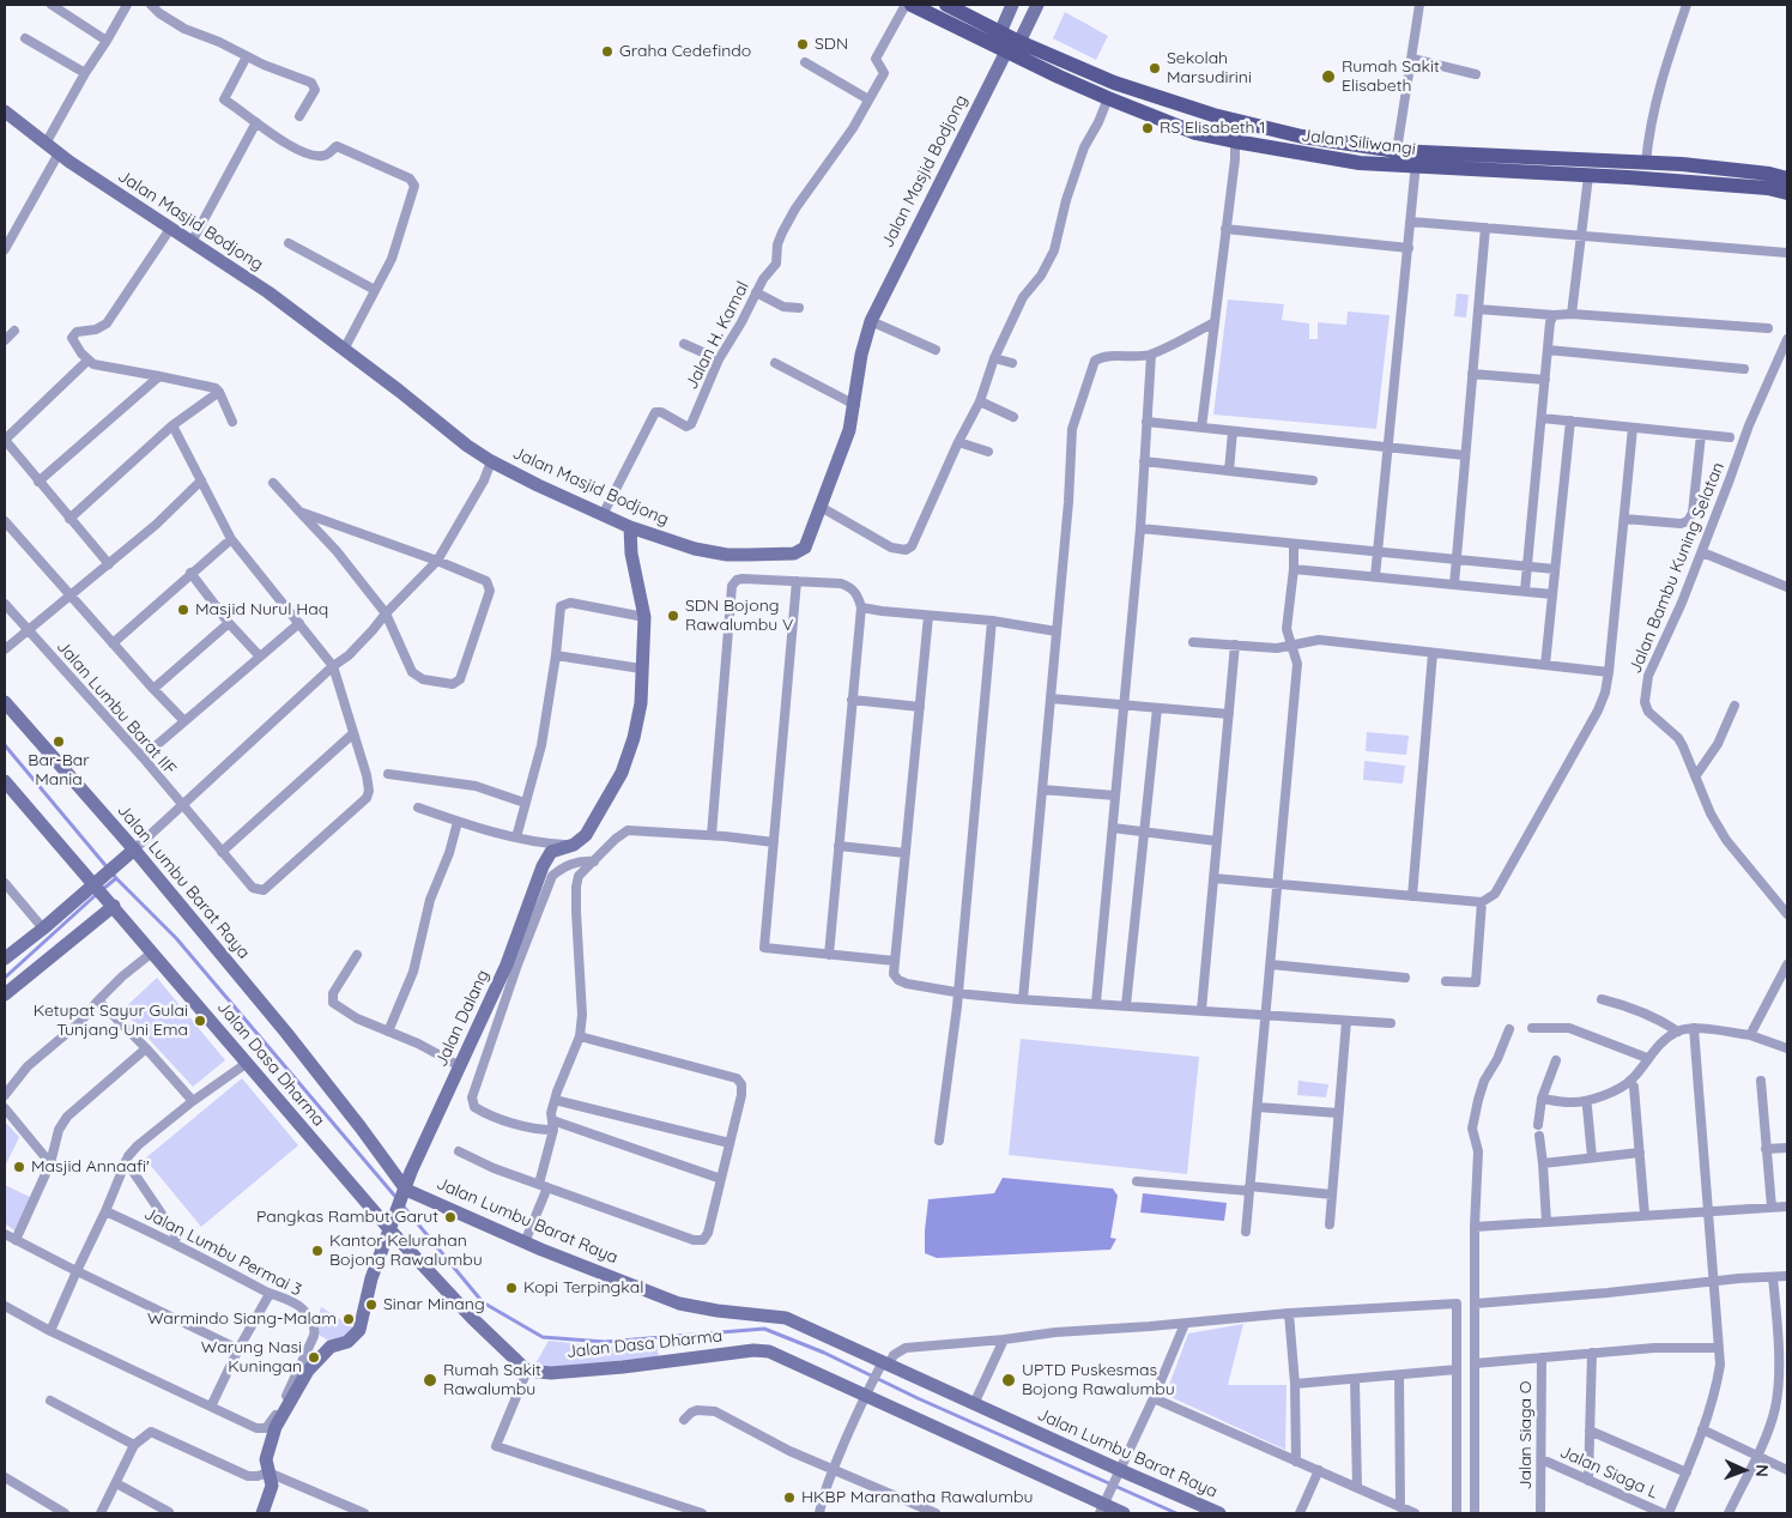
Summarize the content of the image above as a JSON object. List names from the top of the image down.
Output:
{
  "streets": {
    "main road": ["Jalan Siliwangi"],
    "street": [
      "Jalan Masjid Bodjong",
      "Jalan H. Kamal",
      "Jalan Bambu Kuning Selatan",
      "Jalan Lumbu Barat IIF",
      "Jalan Lumbu Barat Raya",
      "Jalan Dalang",
      "Jalan Dasa Dharma",
      "Jalan Lumbu Permai 3",
      "Jalan Siaga O",
      "Jalan Siaga L"
    ]
  },
  "crossings": [
    ["Jalan Siliwangi", "Jalan Masjid Bodjong"],
    ["Jalan Masjid Bodjong", "Jalan H. Kamal"],
    ["Jalan Masjid Bodjong", "Jalan Dalang"],
    ["Jalan Lumbu Barat Raya", "Jalan Dalang"],
    ["Jalan Dalang", "Jalan Dasa Dharma"],
    ["Jalan Siaga O", "Jalan Siaga L"]
  ],
  "places": [
    "SDN",
    "Graha Cedefindo",
    "Sekolah Marsudirini",
    "Rumah Sakit Elisabeth",
    "RS Elisabeth 1",
    "Masjid Nurul Haq",
    "SDN Bojong Rawalumbu V",
    "Bar-Bar Mania",
    "Ketupat Sayur Gulai Tunjang Uni Ema",
    "Masjid Annaafi'",
    "Pangkas Rambut Garut",
    "Kantor Kelurahan Bojong Rawalumbu",
    "Kopi Terpingkal",
    "Sinar Minang",
    "Warmindo Siang-Malam",
    "Warung Nasi Kuningan",
    "Rumah Sakit Rawalumbu",
    "UPTD Puskesmas Bojong Rawalumbu",
    "HKBP Maranatha Rawalumbu"
  ],
  "north": "right"
}
